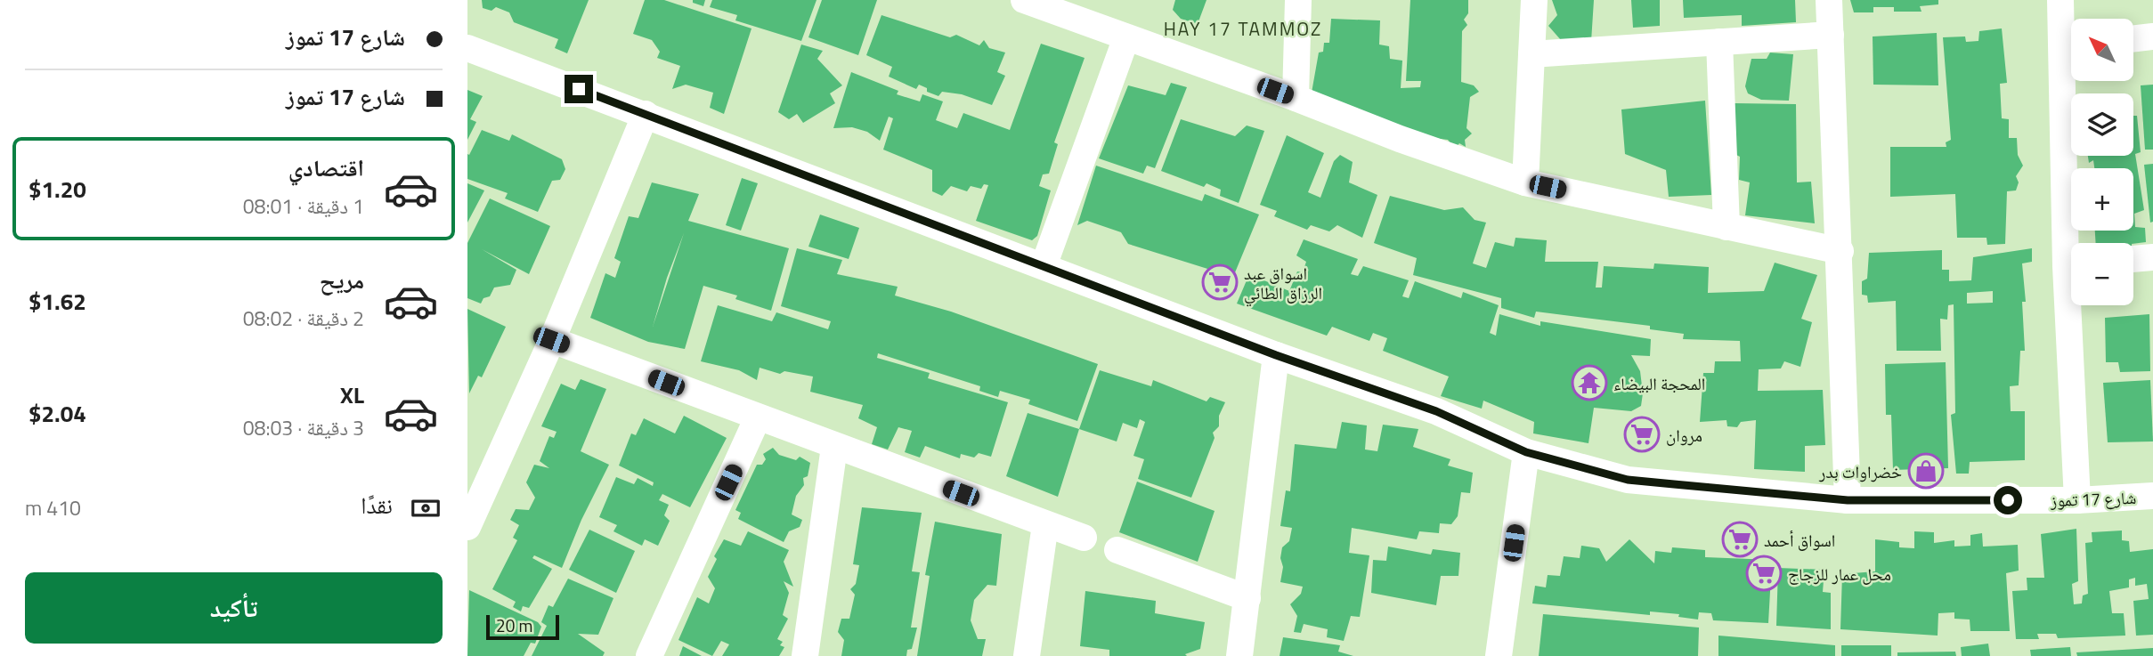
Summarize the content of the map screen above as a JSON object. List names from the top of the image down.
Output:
{
  "streets": {
    "street": ["شارع 17 تموز"]
  },
  "districts": ["HAY 17 TAMMOZ"],
  "places": {
    "supermarket": [
      "اسواق عبد الرزاق الطائي",
      "مروان",
      "اسواق أحمد",
      "محل عمار للزجاج"
    ],
    "temple": ["المحجة البيضاء"],
    "shop": ["خضراوات بدر"]
  },
  "scale_bar": "20 m",
  "north": "top left",
  "page": {
    "banner": ["شارع 17 تموز", "شارع 17 تموز"],
    "map_buttons": ["+", "−"],
    "list": [
      {
        "name": "اقتصادي",
        "note": "1 دقيقة · 08:01",
        "value": "$1.20"
      },
      {
        "name": "مريح",
        "note": "2 دقيقة · 08:02",
        "value": "$1.62"
      },
      {
        "name": "XL",
        "note": "3 دقيقة · 08:03",
        "value": "$2.04"
      }
    ],
    "pay": ["نقدًا", "410 m"],
    "buttons": "تأكيد",
    "scale": "20 m"
  }
}
